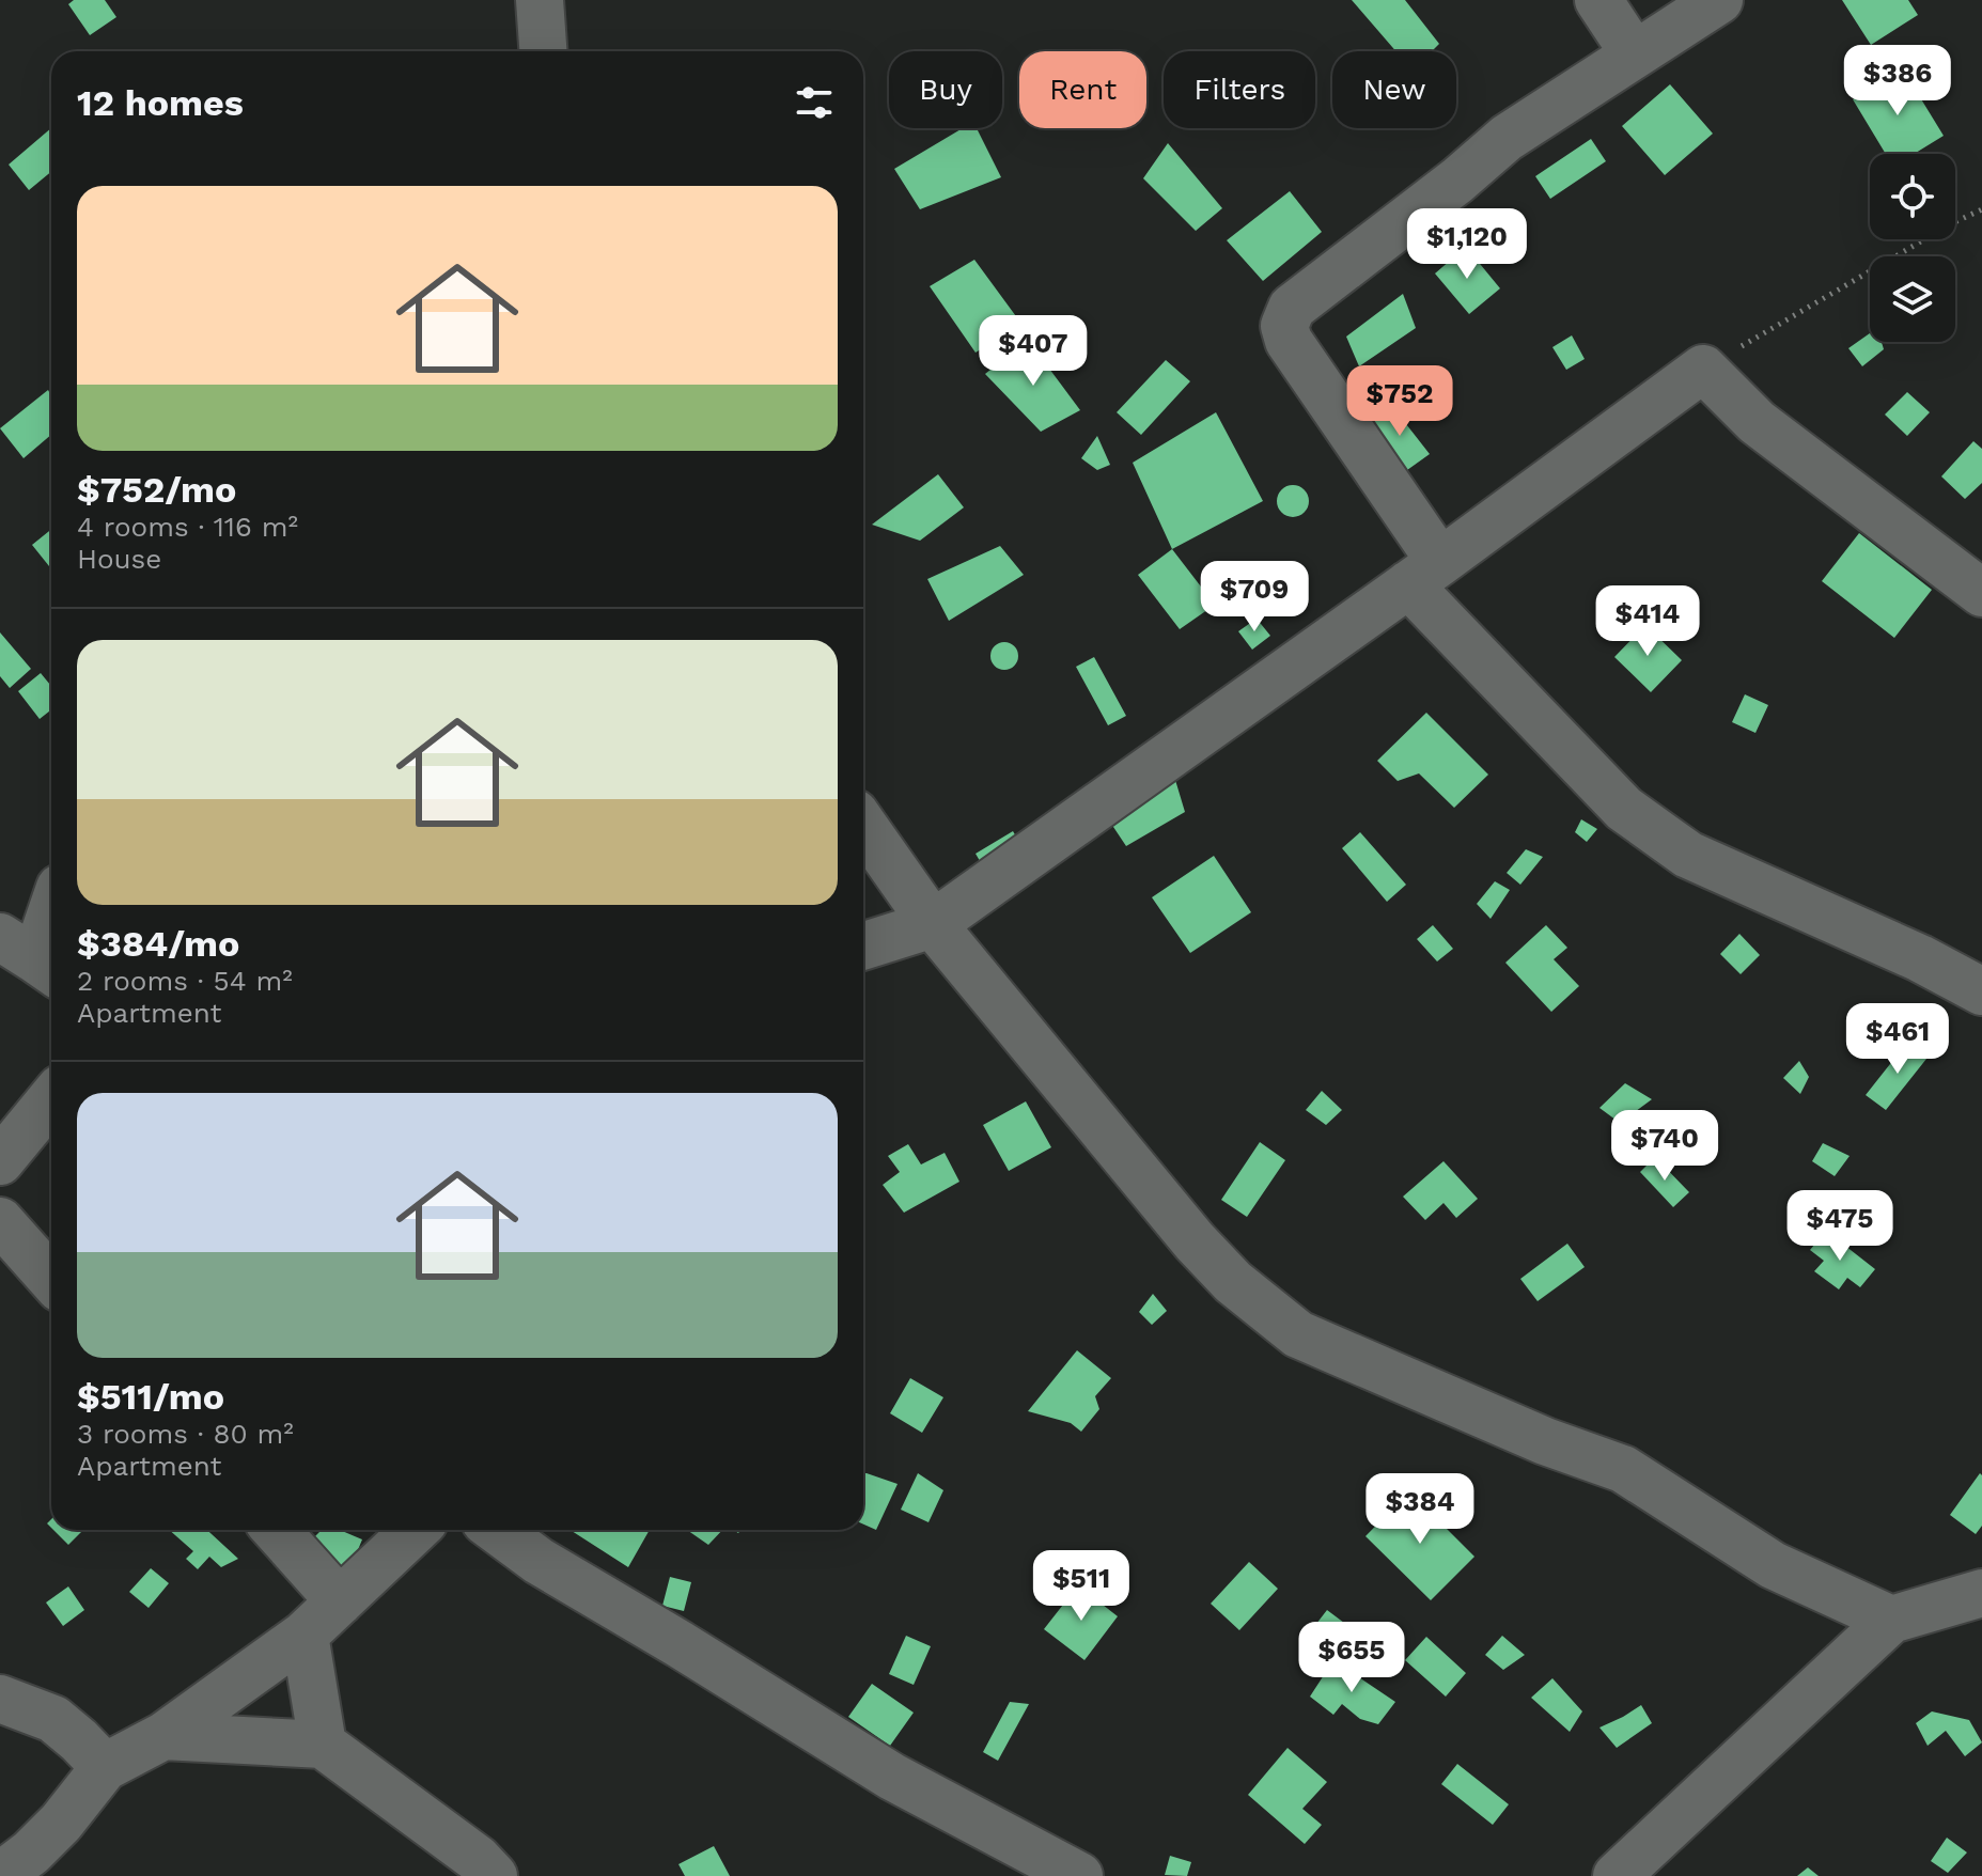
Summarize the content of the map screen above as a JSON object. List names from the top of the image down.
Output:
{
  "page": {
    "price": [
      "$386",
      "$1,120",
      "$407",
      "$752",
      "$709",
      "$414",
      "$461",
      "$740",
      "$475",
      "$384",
      "$511",
      "$655"
    ],
    "chip": [
      "Buy",
      "Rent",
      "Filters",
      "New"
    ],
    "heading": "12 homes",
    "list": [
      {
        "name": "$752/mo",
        "note": "4 rooms · 116 m² · House"
      },
      {
        "name": "$384/mo",
        "note": "2 rooms · 54 m² · Apartment"
      },
      {
        "name": "$511/mo",
        "note": "3 rooms · 80 m² · Apartment"
      }
    ]
  }
}
